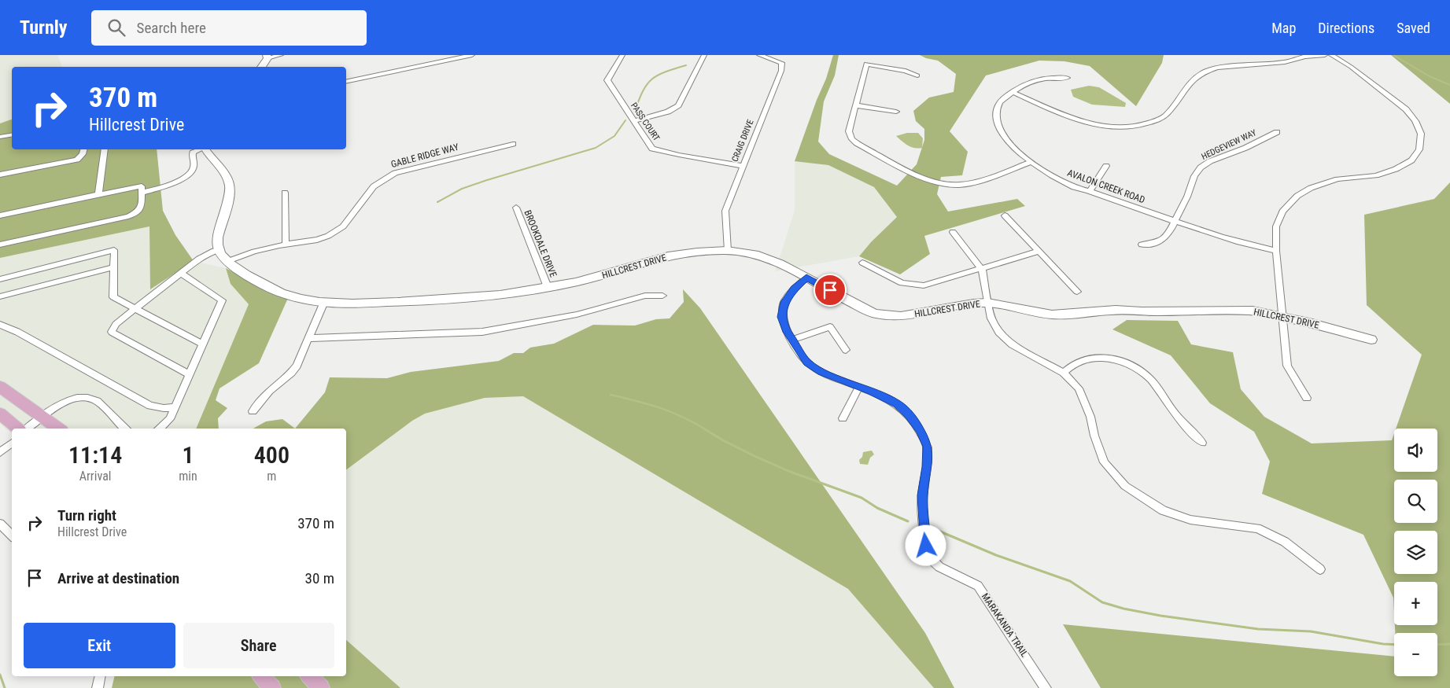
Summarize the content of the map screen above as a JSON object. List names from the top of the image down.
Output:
{
  "streets": {
    "street": [
      "PASS COURT",
      "CRAIG DRIVE",
      "HEDGEVIEW WAY",
      "GABLE RIDGE WAY",
      "AVALON CREEK ROAD",
      "BROOKDALE DRIVE",
      "HILLCREST DRIVE",
      "MARAKANDA TRAIL"
    ]
  },
  "crossings": [
    ["PASS COURT", "CRAIG DRIVE"],
    ["CRAIG DRIVE", "HILLCREST DRIVE"],
    ["HEDGEVIEW WAY", "AVALON CREEK ROAD"],
    ["GABLE RIDGE WAY", "HILLCREST DRIVE"],
    ["BROOKDALE DRIVE", "HILLCREST DRIVE"],
    ["HILLCREST DRIVE", "MARAKANDA TRAIL"]
  ],
  "page": {
    "header": "Turnly",
    "search": "Search here",
    "nav": ["Map", "Directions", "Saved"],
    "turn": ["370 m", "Hillcrest Drive"],
    "map_buttons": ["+", "−"],
    "eta": [
      "11:14",
      "Arrival",
      "1",
      "min",
      "400",
      "m"
    ],
    "list": [
      {
        "name": "Turn right",
        "note": "Hillcrest Drive",
        "value": "370 m"
      },
      {
        "name": "Arrive at destination",
        "value": "30 m"
      }
    ],
    "buttons": ["Exit", "Share"]
  }
}
